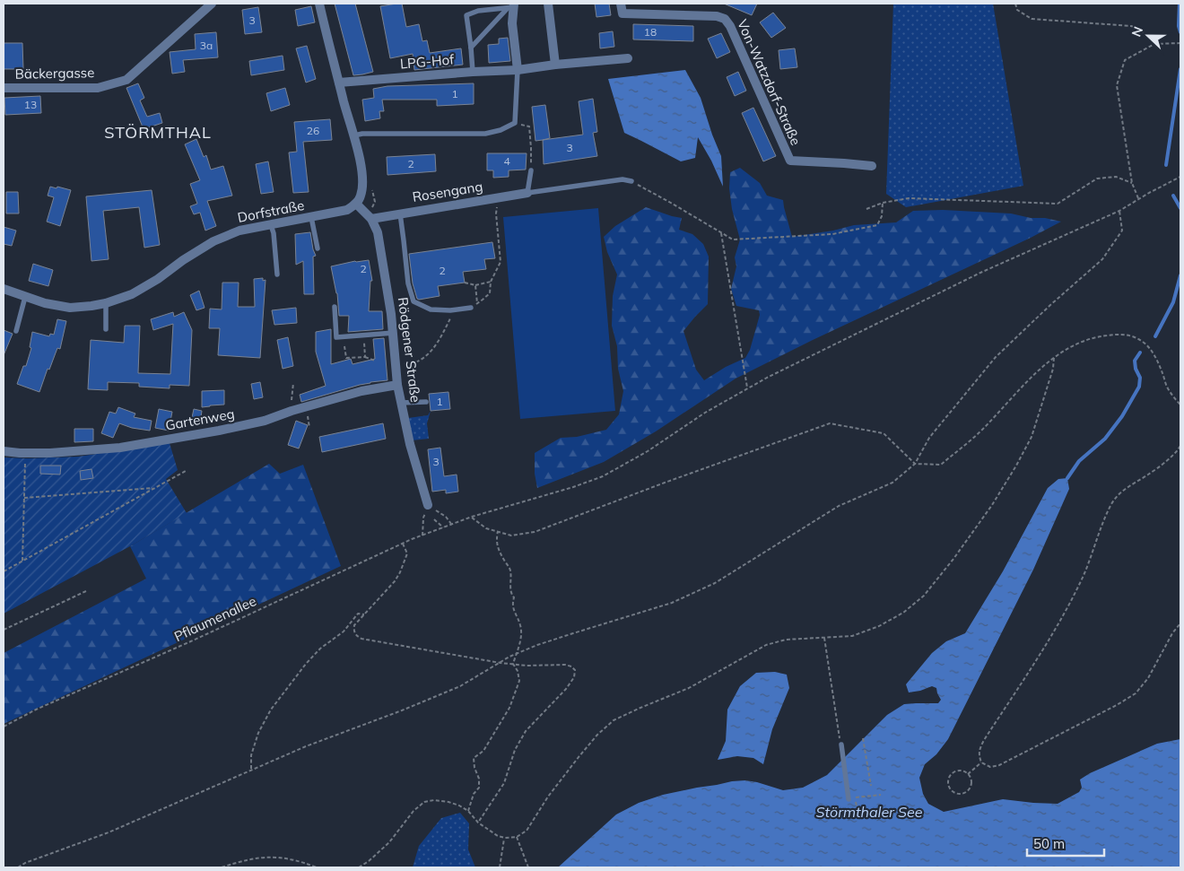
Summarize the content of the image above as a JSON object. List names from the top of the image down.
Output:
{
  "streets": {
    "street": [
      "LPG-Hof",
      "Bäckergasse",
      "Von-Watzdorf-Straße",
      "Rosengang",
      "Dorfstraße",
      "Rödgener Straße",
      "Gartenweg"
    ],
    "path": ["Pflaumenallee"]
  },
  "crossings": [
    ["Rosengang", "Rödgener Straße"],
    ["Dorfstraße", "Rödgener Straße"],
    ["Rödgener Straße", "Gartenweg"]
  ],
  "districts": ["STÖRMTHAL"],
  "water": ["Störmthaler See"],
  "house_numbers": [
    "3",
    "18",
    "3a",
    "1",
    "13",
    "26",
    "3",
    "4",
    "2",
    "2",
    "2",
    "1",
    "3"
  ],
  "scale_bar": "50 m",
  "north": "left"
}
